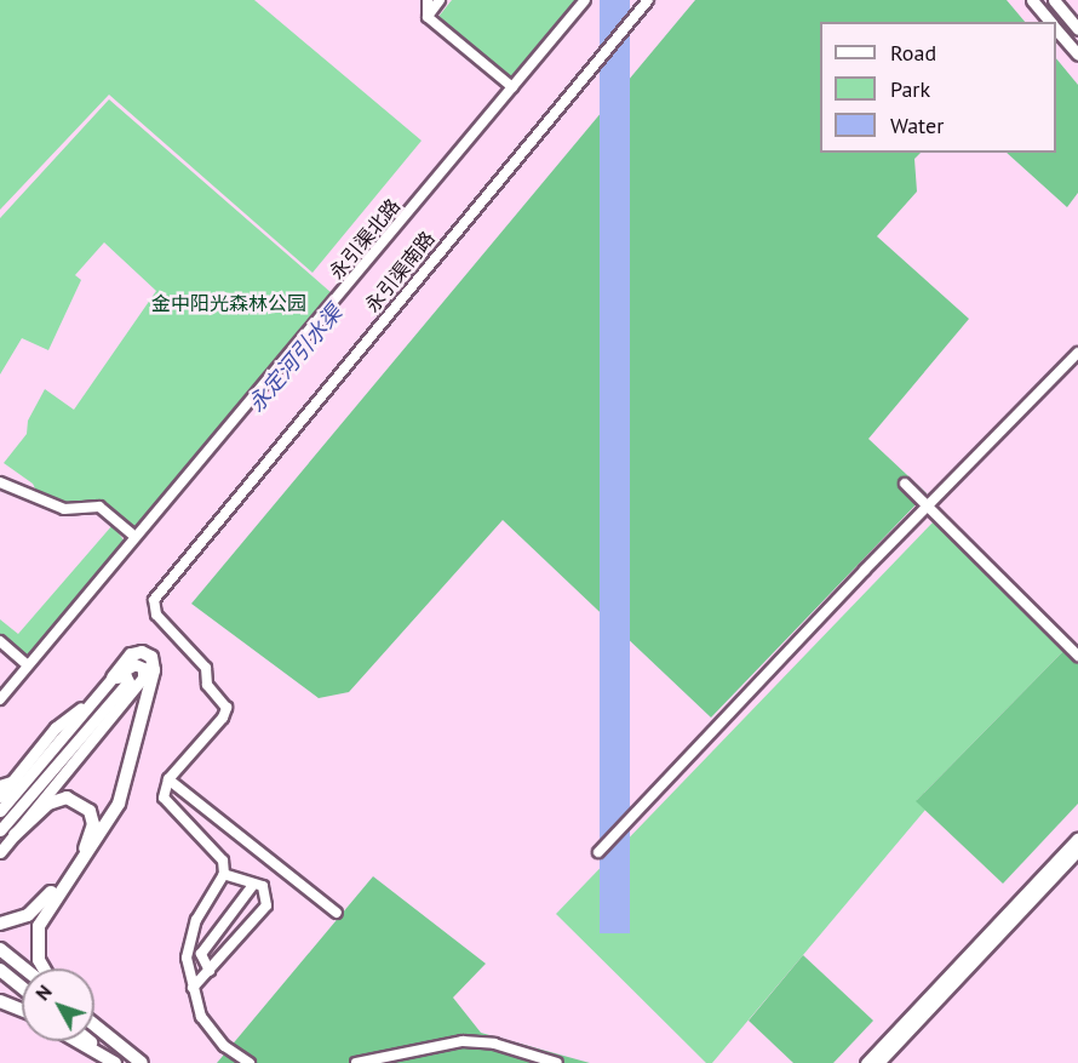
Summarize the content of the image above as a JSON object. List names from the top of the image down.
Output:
{
  "streets": {
    "street": ["永引渠北路", "永引渠南路"]
  },
  "water": ["永定河引水渠"],
  "parks": ["金中阳光森林公园"],
  "legend": ["Road", "Park", "Water"],
  "north": "top left"
}
